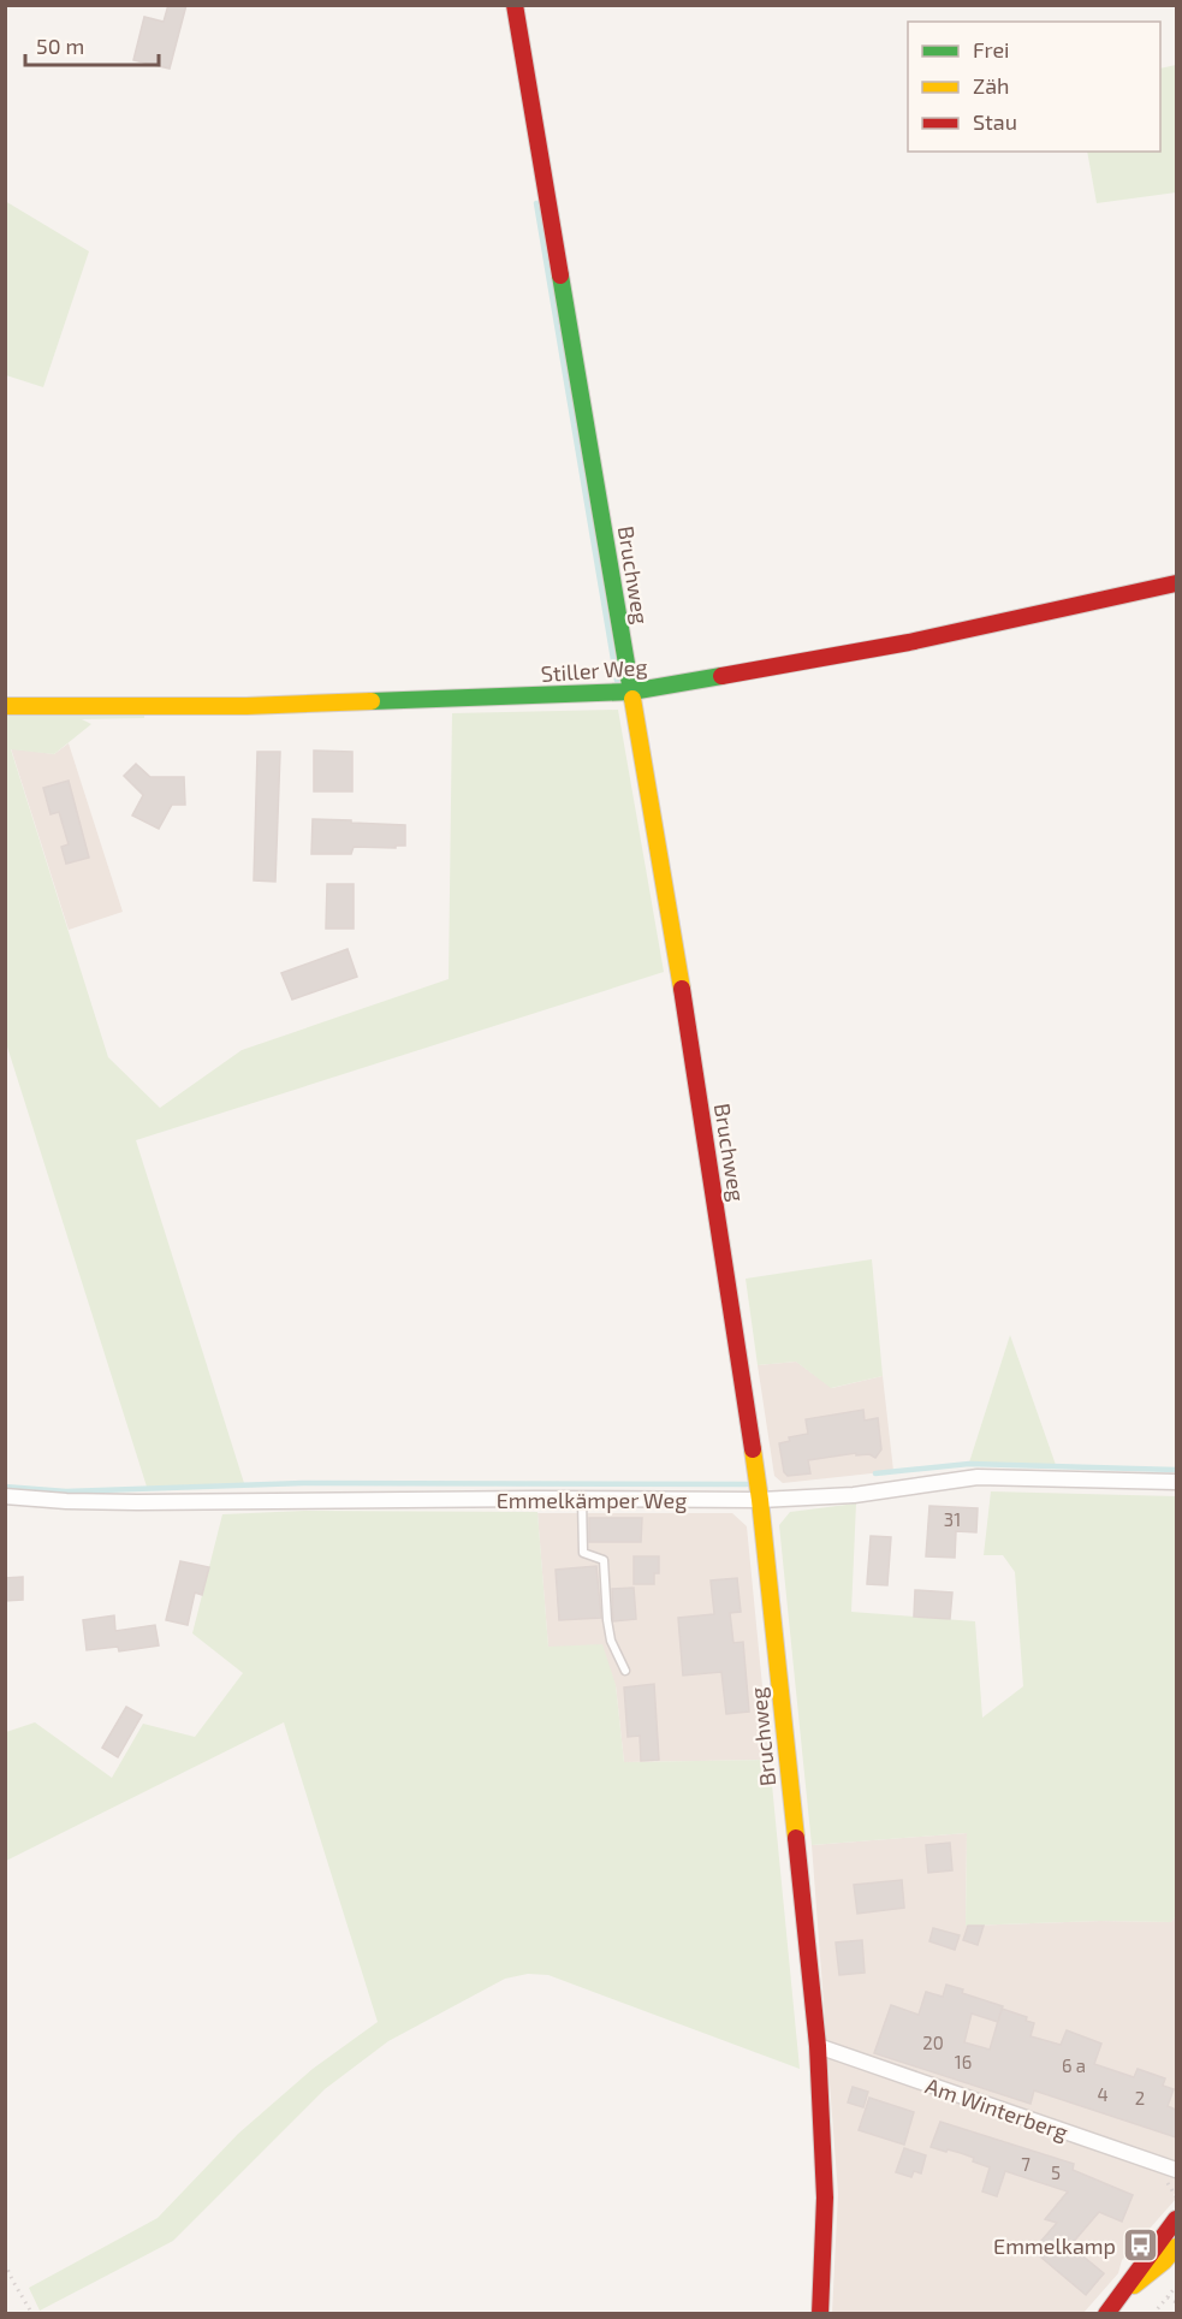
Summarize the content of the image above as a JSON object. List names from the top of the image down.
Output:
{
  "streets": {
    "street": [
      "Bruchweg",
      "Stiller Weg",
      "Emmelkämper Weg",
      "Am Winterberg"
    ]
  },
  "crossings": [
    ["Bruchweg", "Stiller Weg"],
    ["Bruchweg", "Emmelkämper Weg"],
    ["Bruchweg", "Am Winterberg"]
  ],
  "places": {
    "bus stop": ["Emmelkamp"]
  },
  "house_numbers": [
    "31",
    "20",
    "16",
    "6 a",
    "4",
    "2",
    "7",
    "5"
  ],
  "legend": ["Frei", "Zäh", "Stau"],
  "scale_bar": "50 m"
}
